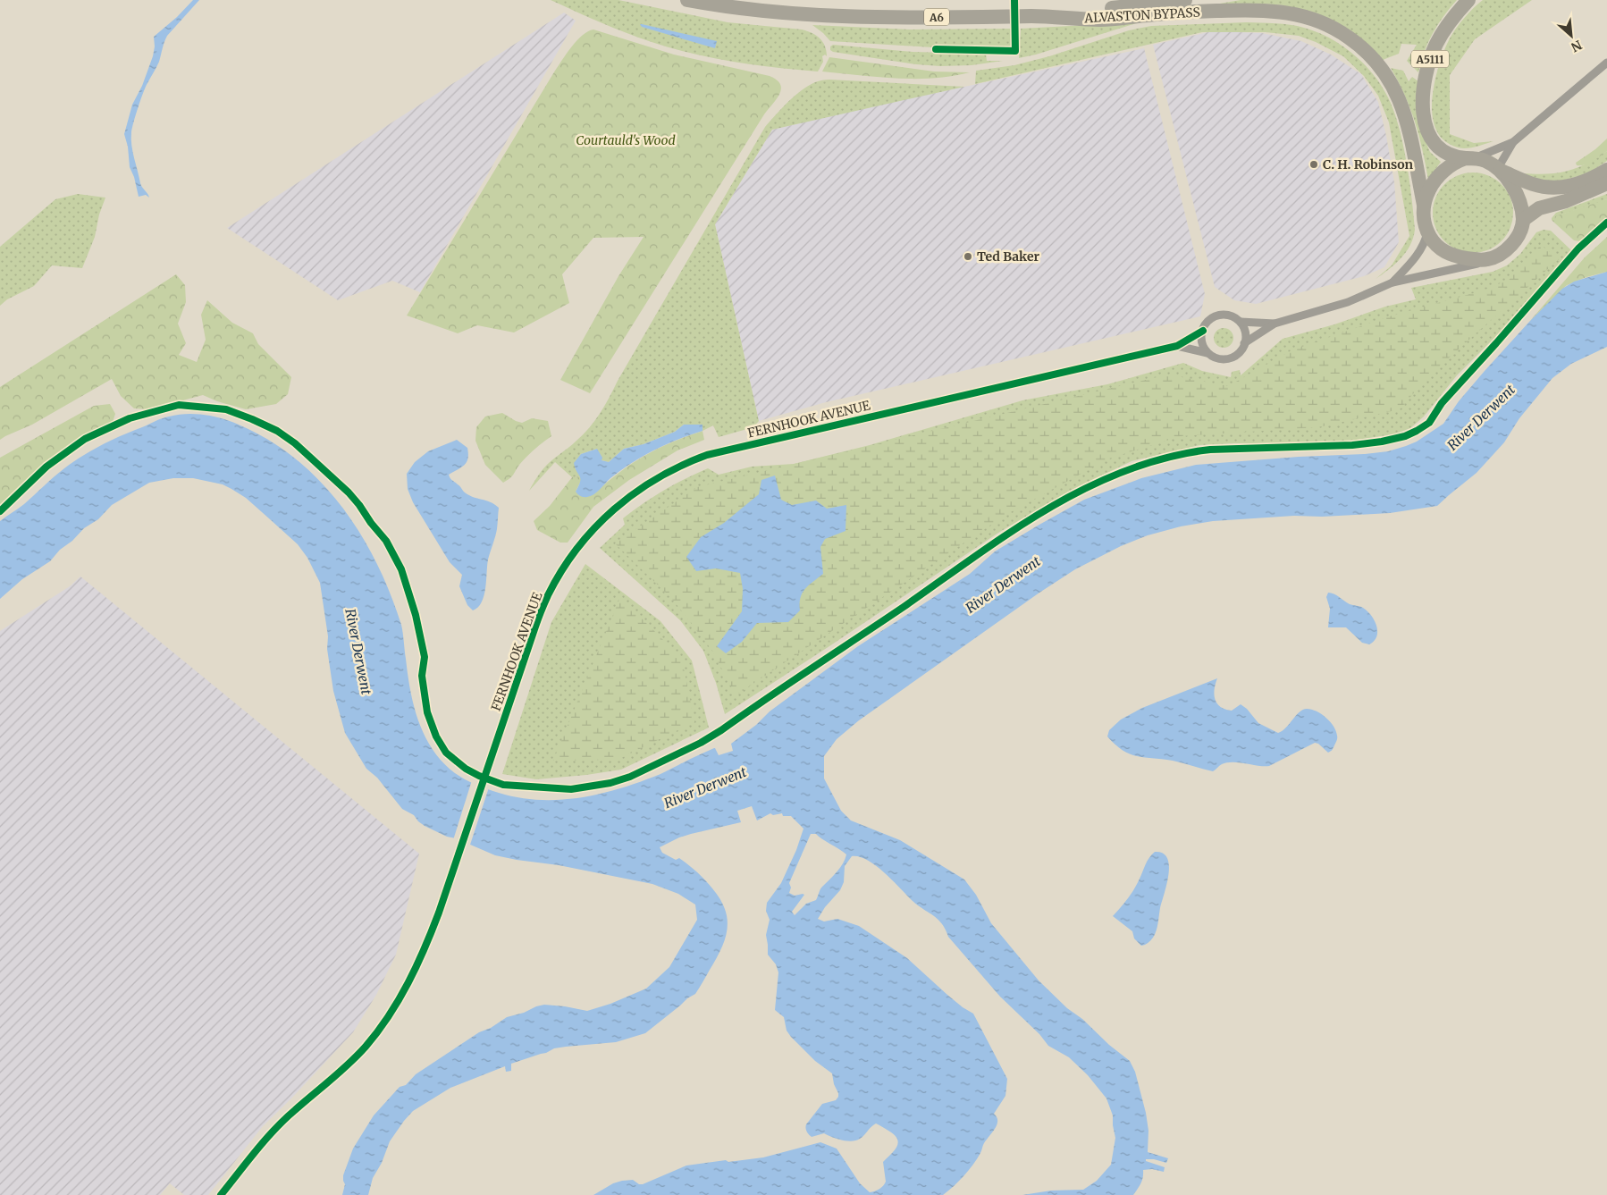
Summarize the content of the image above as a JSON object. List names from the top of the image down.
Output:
{
  "streets": {
    "highway": ["ALVASTON BYPASS", "A6", "A5111"],
    "street": ["FERNHOOK AVENUE"]
  },
  "crossings": [
    ["ALVASTON BYPASS", "A5111"],
    ["ALVASTON BYPASS", "FERNHOOK AVENUE"],
    ["A5111", "FERNHOOK AVENUE"]
  ],
  "water": ["River Derwent"],
  "parks": ["Courtauld's Wood"],
  "places": ["C. H. Robinson", "Ted Baker"],
  "north": "bottom right"
}
